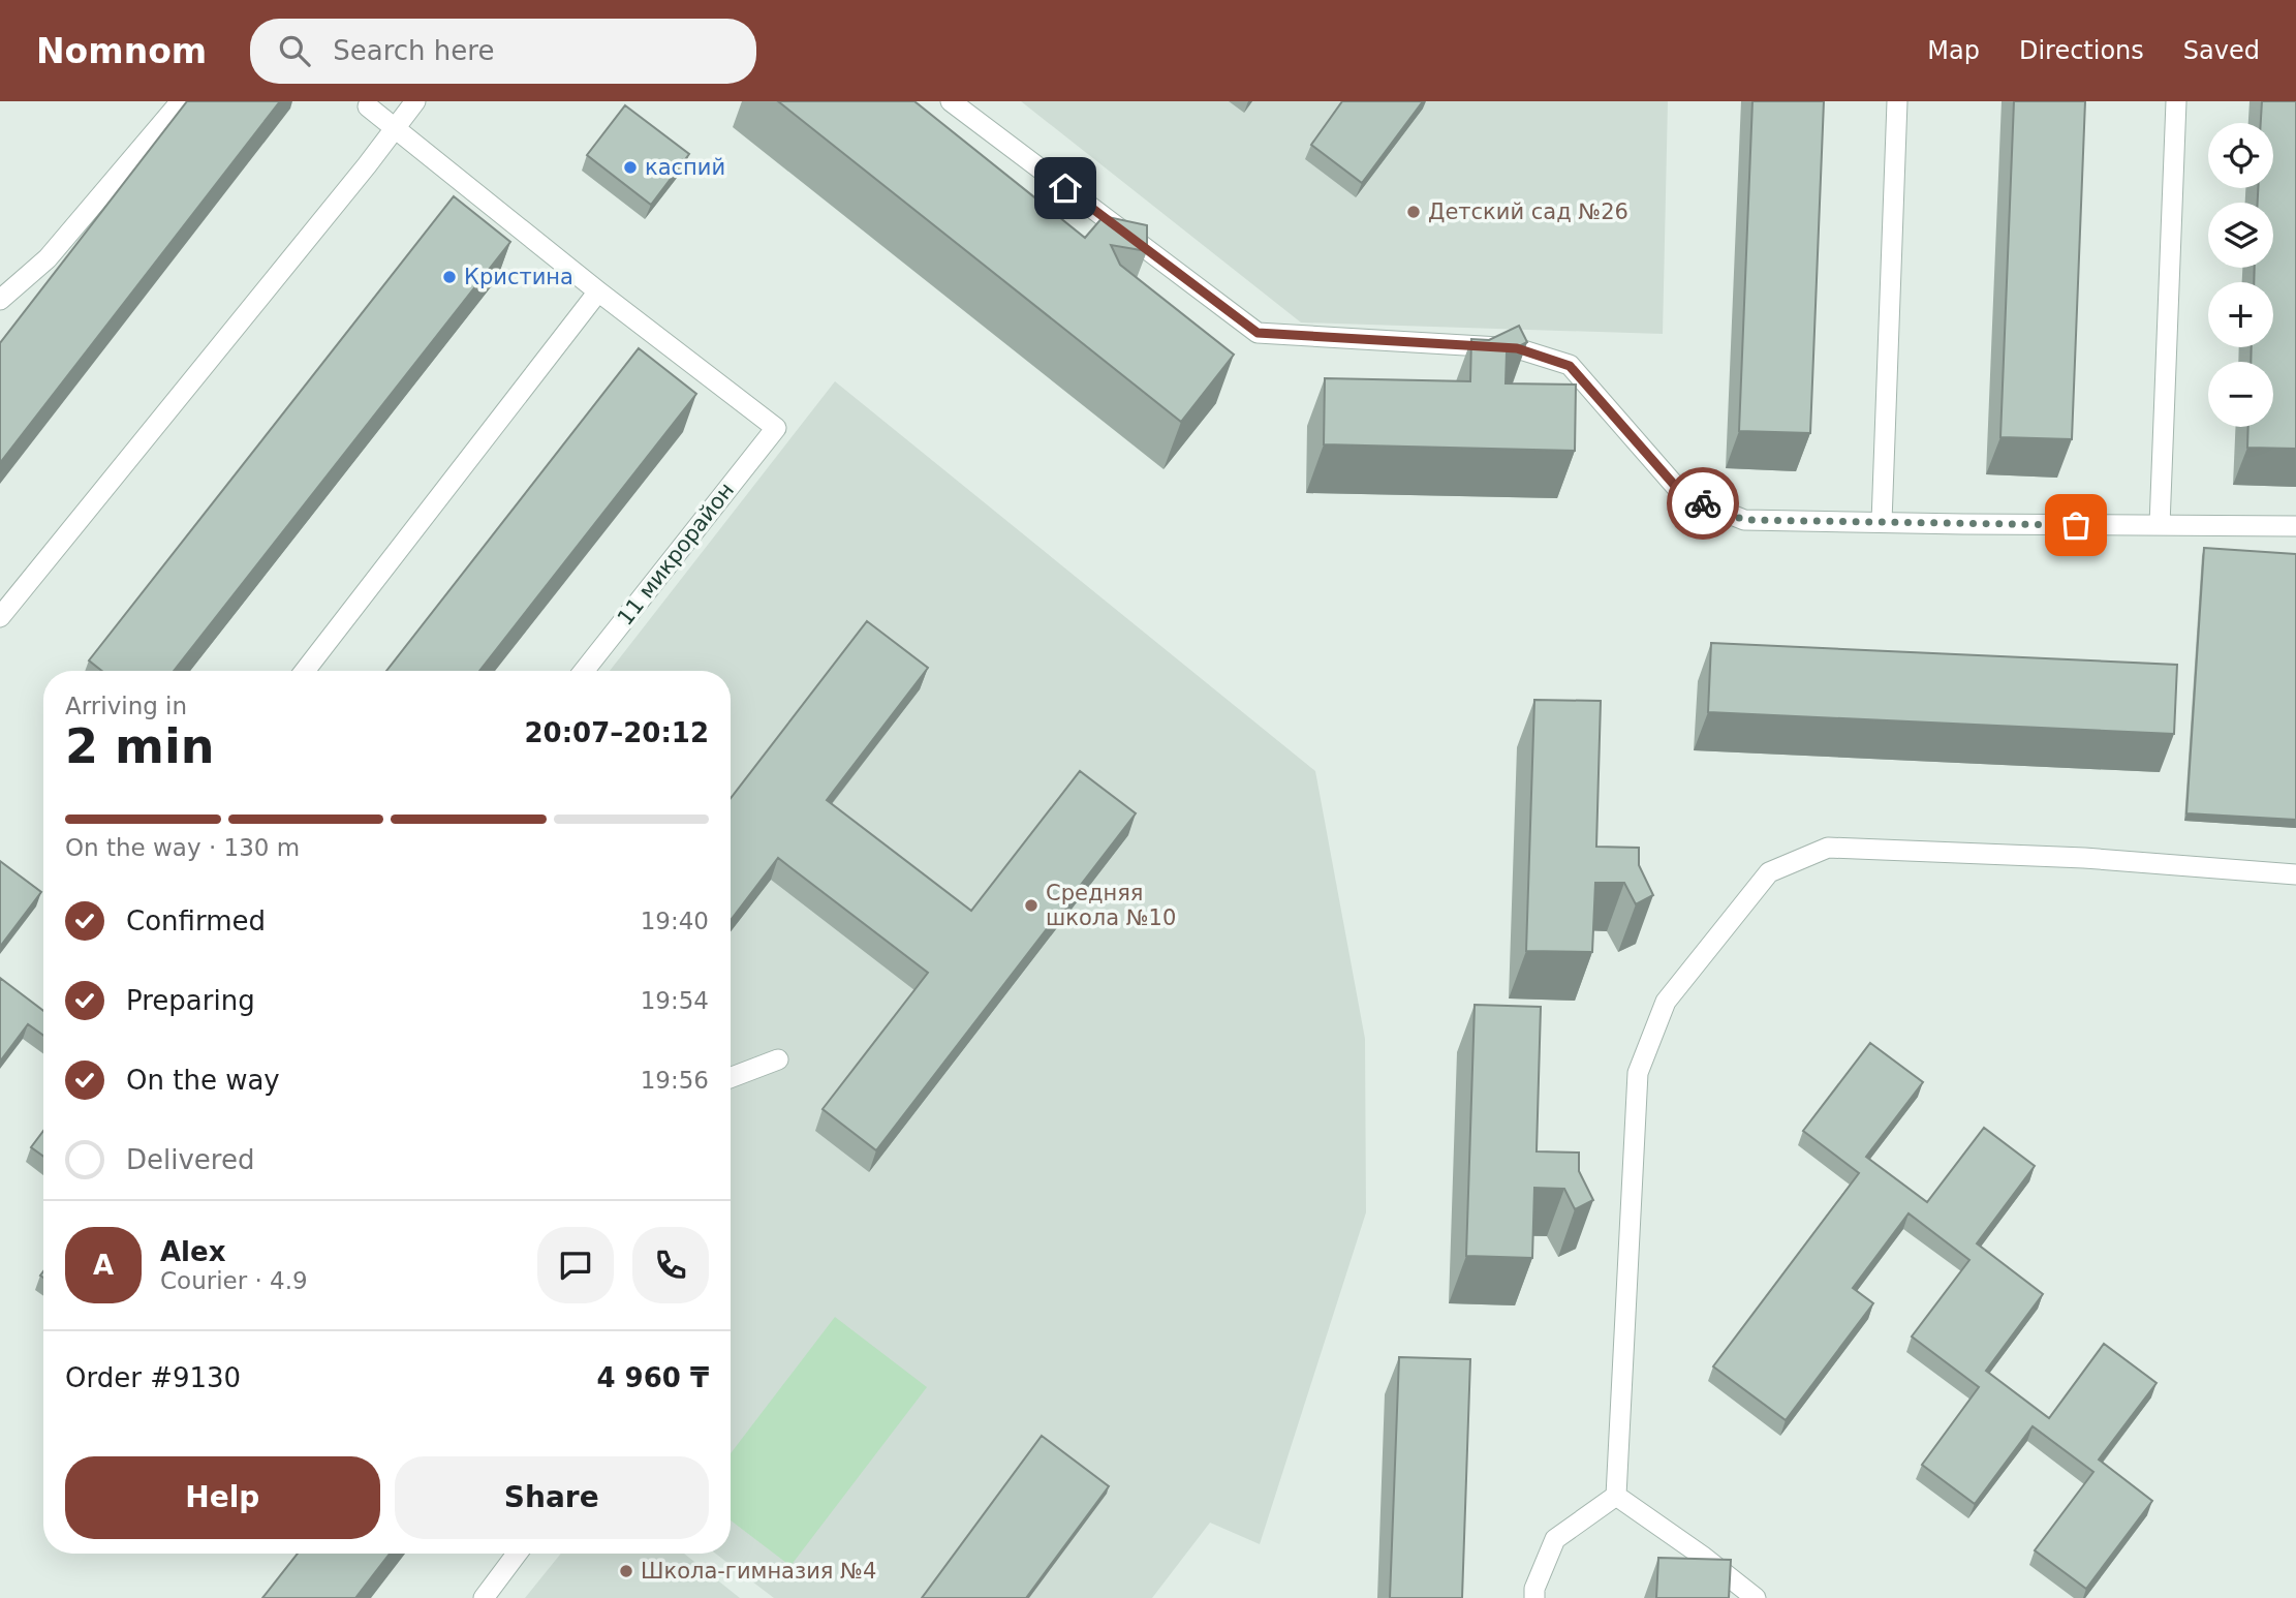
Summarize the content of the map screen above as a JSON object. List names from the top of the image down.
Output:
{
  "streets": {
    "lane": ["11 микрорайон"]
  },
  "places": [
    "каспий",
    "Детский сад №26",
    "Кристина",
    "Средняя школа №10",
    "Школа-гимназия №4"
  ],
  "page": {
    "header": "Nomnom",
    "search": "Search here",
    "nav": ["Map", "Directions", "Saved"],
    "map_buttons": ["+", "−"],
    "heading": ["2 min", "Arriving in", "20:07–20:12"],
    "panel": [
      "Alex",
      "Courier · 4.9",
      "Order #9130",
      "4 960 ₸"
    ],
    "bar": "On the way · 130 m",
    "list": [
      ["Confirmed", "19:40"],
      ["Preparing", "19:54"],
      ["On the way", "19:56"],
      "Delivered"
    ],
    "round": "A",
    "buttons": ["Help", "Share"]
  }
}
